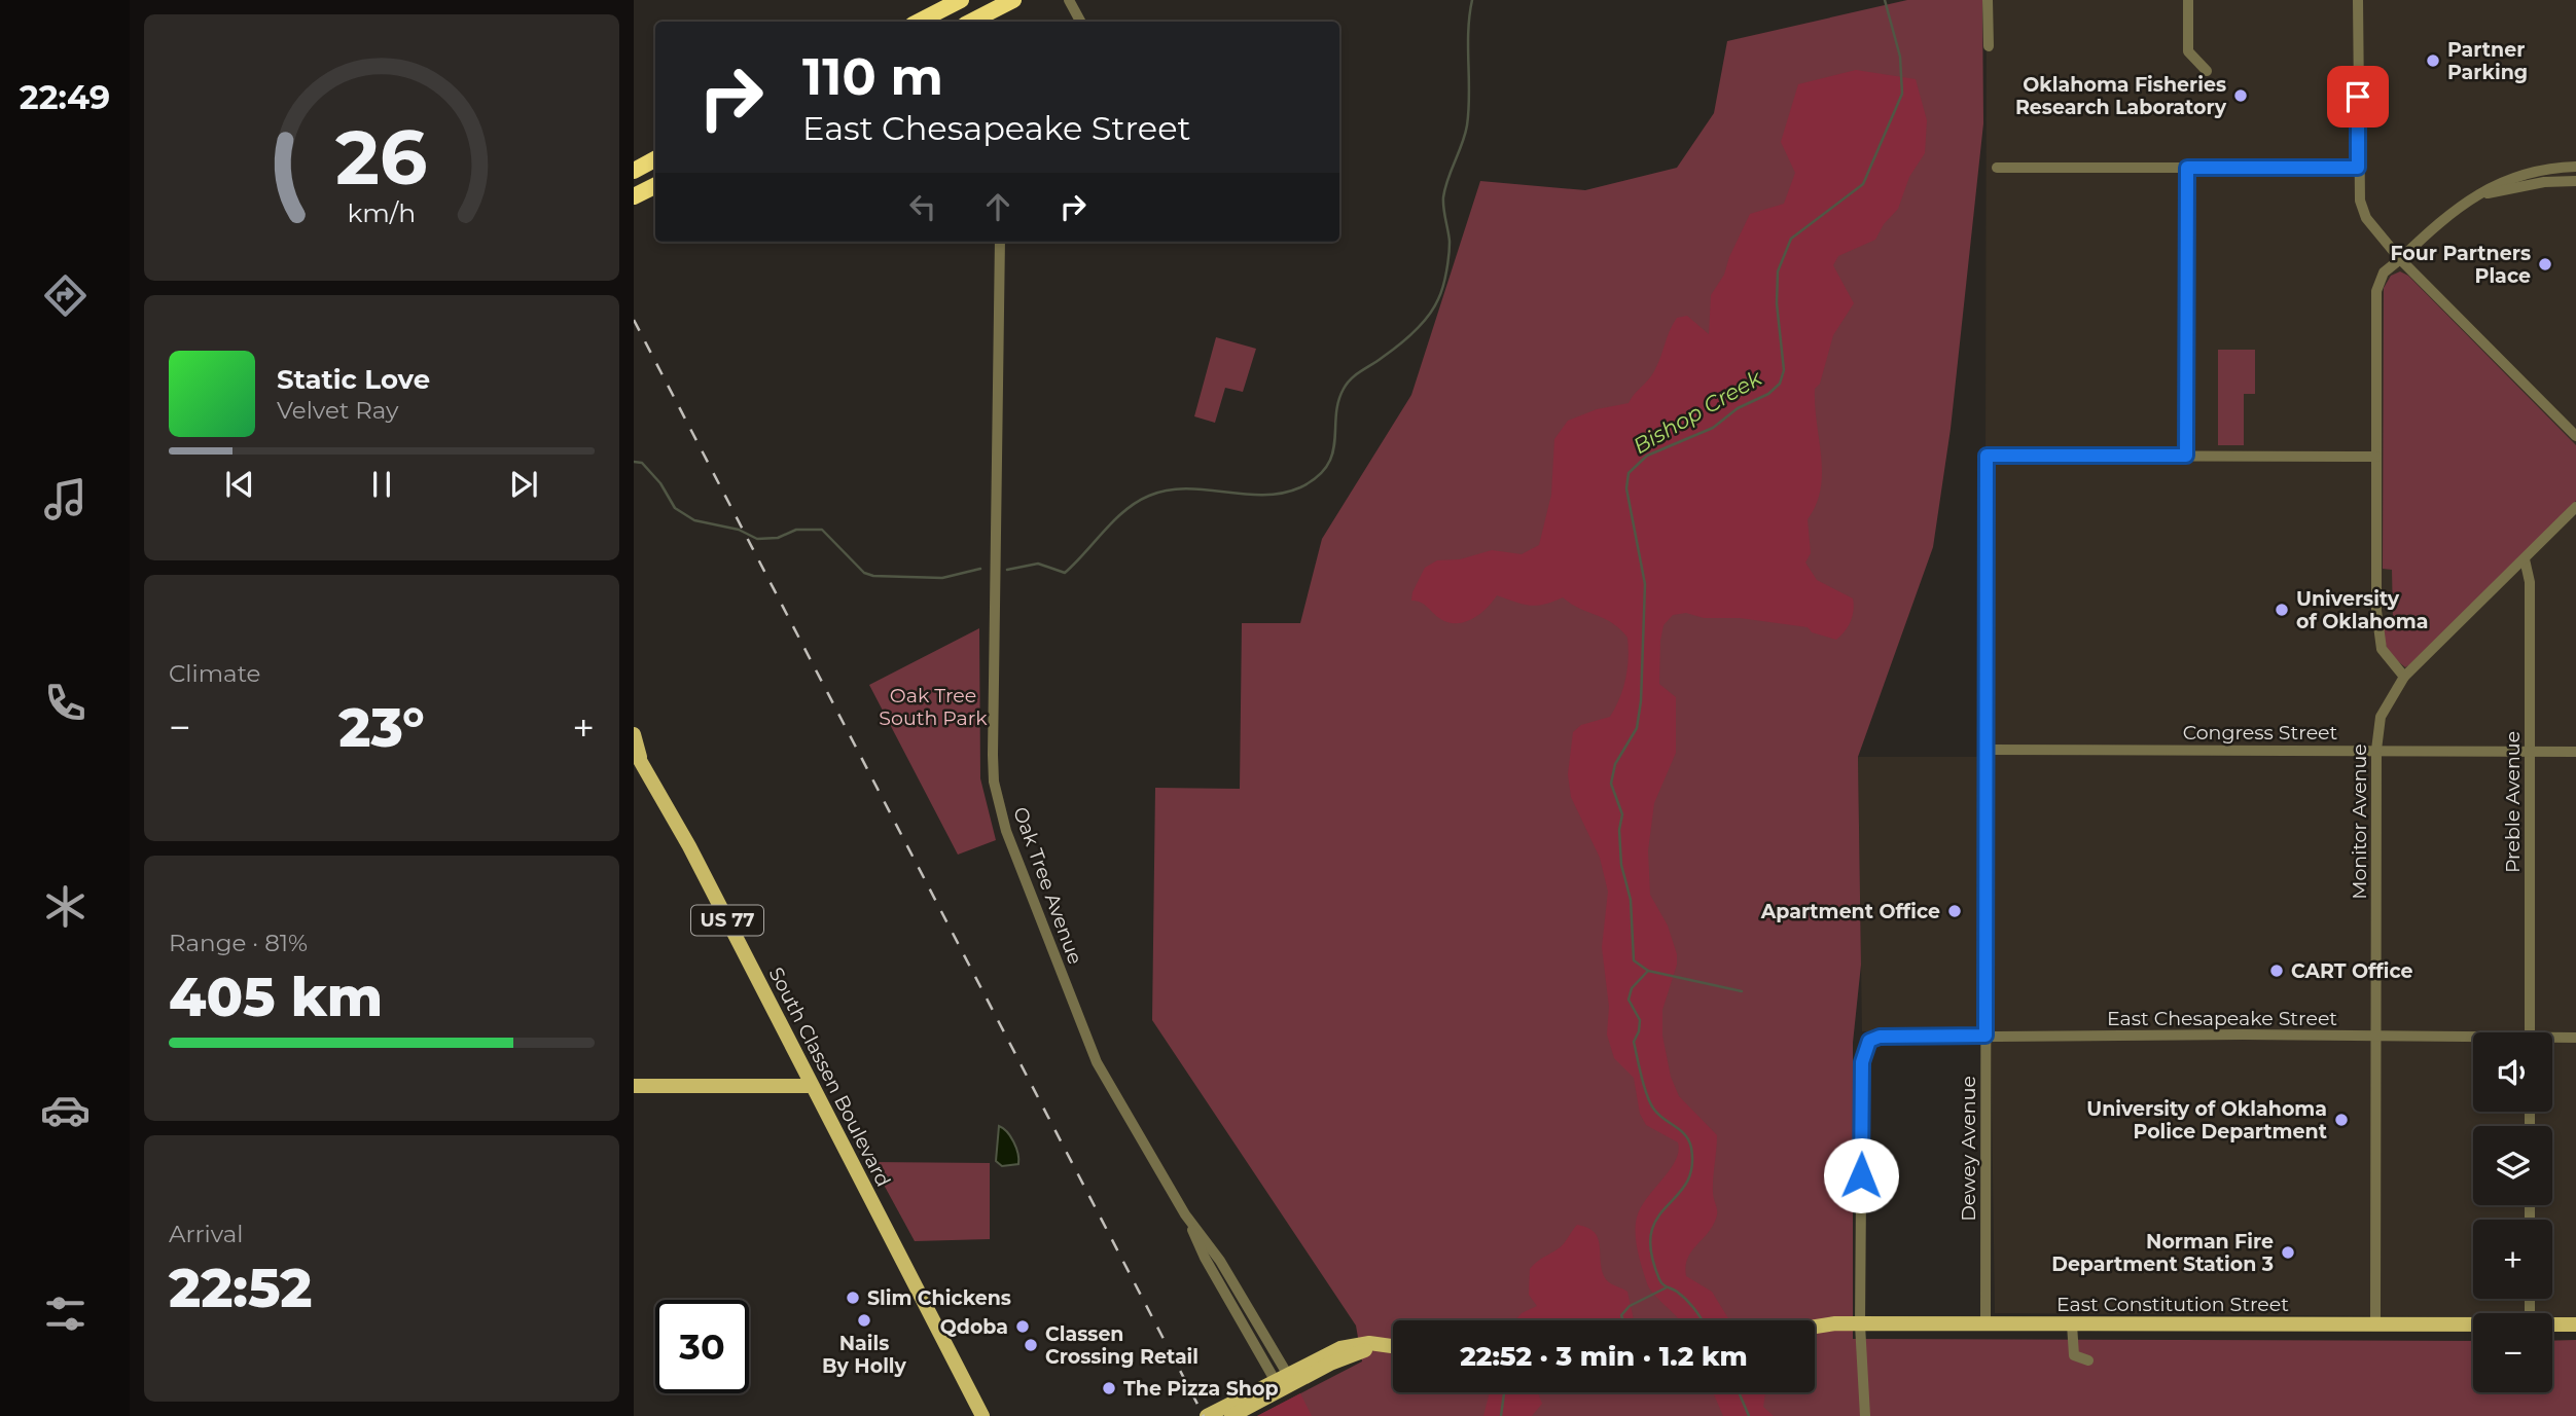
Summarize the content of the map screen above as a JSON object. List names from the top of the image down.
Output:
{
  "streets": {
    "main road": ["US 77", "South Classen Boulevard", "East Constitution Street"],
    "street": [
      "Congress Street",
      "Preble Avenue",
      "Monitor Avenue",
      "Oak Tree Avenue",
      "East Chesapeake Street",
      "Dewey Avenue"
    ]
  },
  "crossings": [
    ["Congress Street", "Preble Avenue"],
    ["Congress Street", "Monitor Avenue"],
    ["Congress Street", "Dewey Avenue"],
    ["Preble Avenue", "Monitor Avenue"],
    ["Monitor Avenue", "East Chesapeake Street"],
    ["Monitor Avenue", "East Constitution Street"],
    ["East Chesapeake Street", "Dewey Avenue"],
    ["East Chesapeake Street", "East Constitution Street"],
    ["Dewey Avenue", "East Constitution Street"]
  ],
  "water": ["Bishop Creek"],
  "parks": ["Oak Tree South Park"],
  "places": [
    "Partner Parking",
    "Oklahoma Fisheries Research Laboratory",
    "Four Partners Place",
    "University of Oklahoma",
    "Apartment Office",
    "CART Office",
    "University of Oklahoma Police Department",
    "Norman Fire Department Station 3",
    "Slim Chickens",
    "Nails By Holly",
    "Qdoba",
    "Classen Crossing Retail",
    "The Pizza Shop"
  ],
  "page": {
    "tabs": "22:49",
    "turn": ["110 m", "East Chesapeake Street"],
    "song": ["Static Love", "Velvet Ray"],
    "tile": [
      "Climate",
      ["Range · 81%", "405 km"],
      ["Arrival", "22:52"]
    ],
    "heat": ["−", "23°", "+"],
    "map_buttons": ["+", "−"],
    "limit": "30",
    "trip": "22:52 · 3 min · 1.2 km",
    "gauge": ["26", "km/h"]
  }
}
